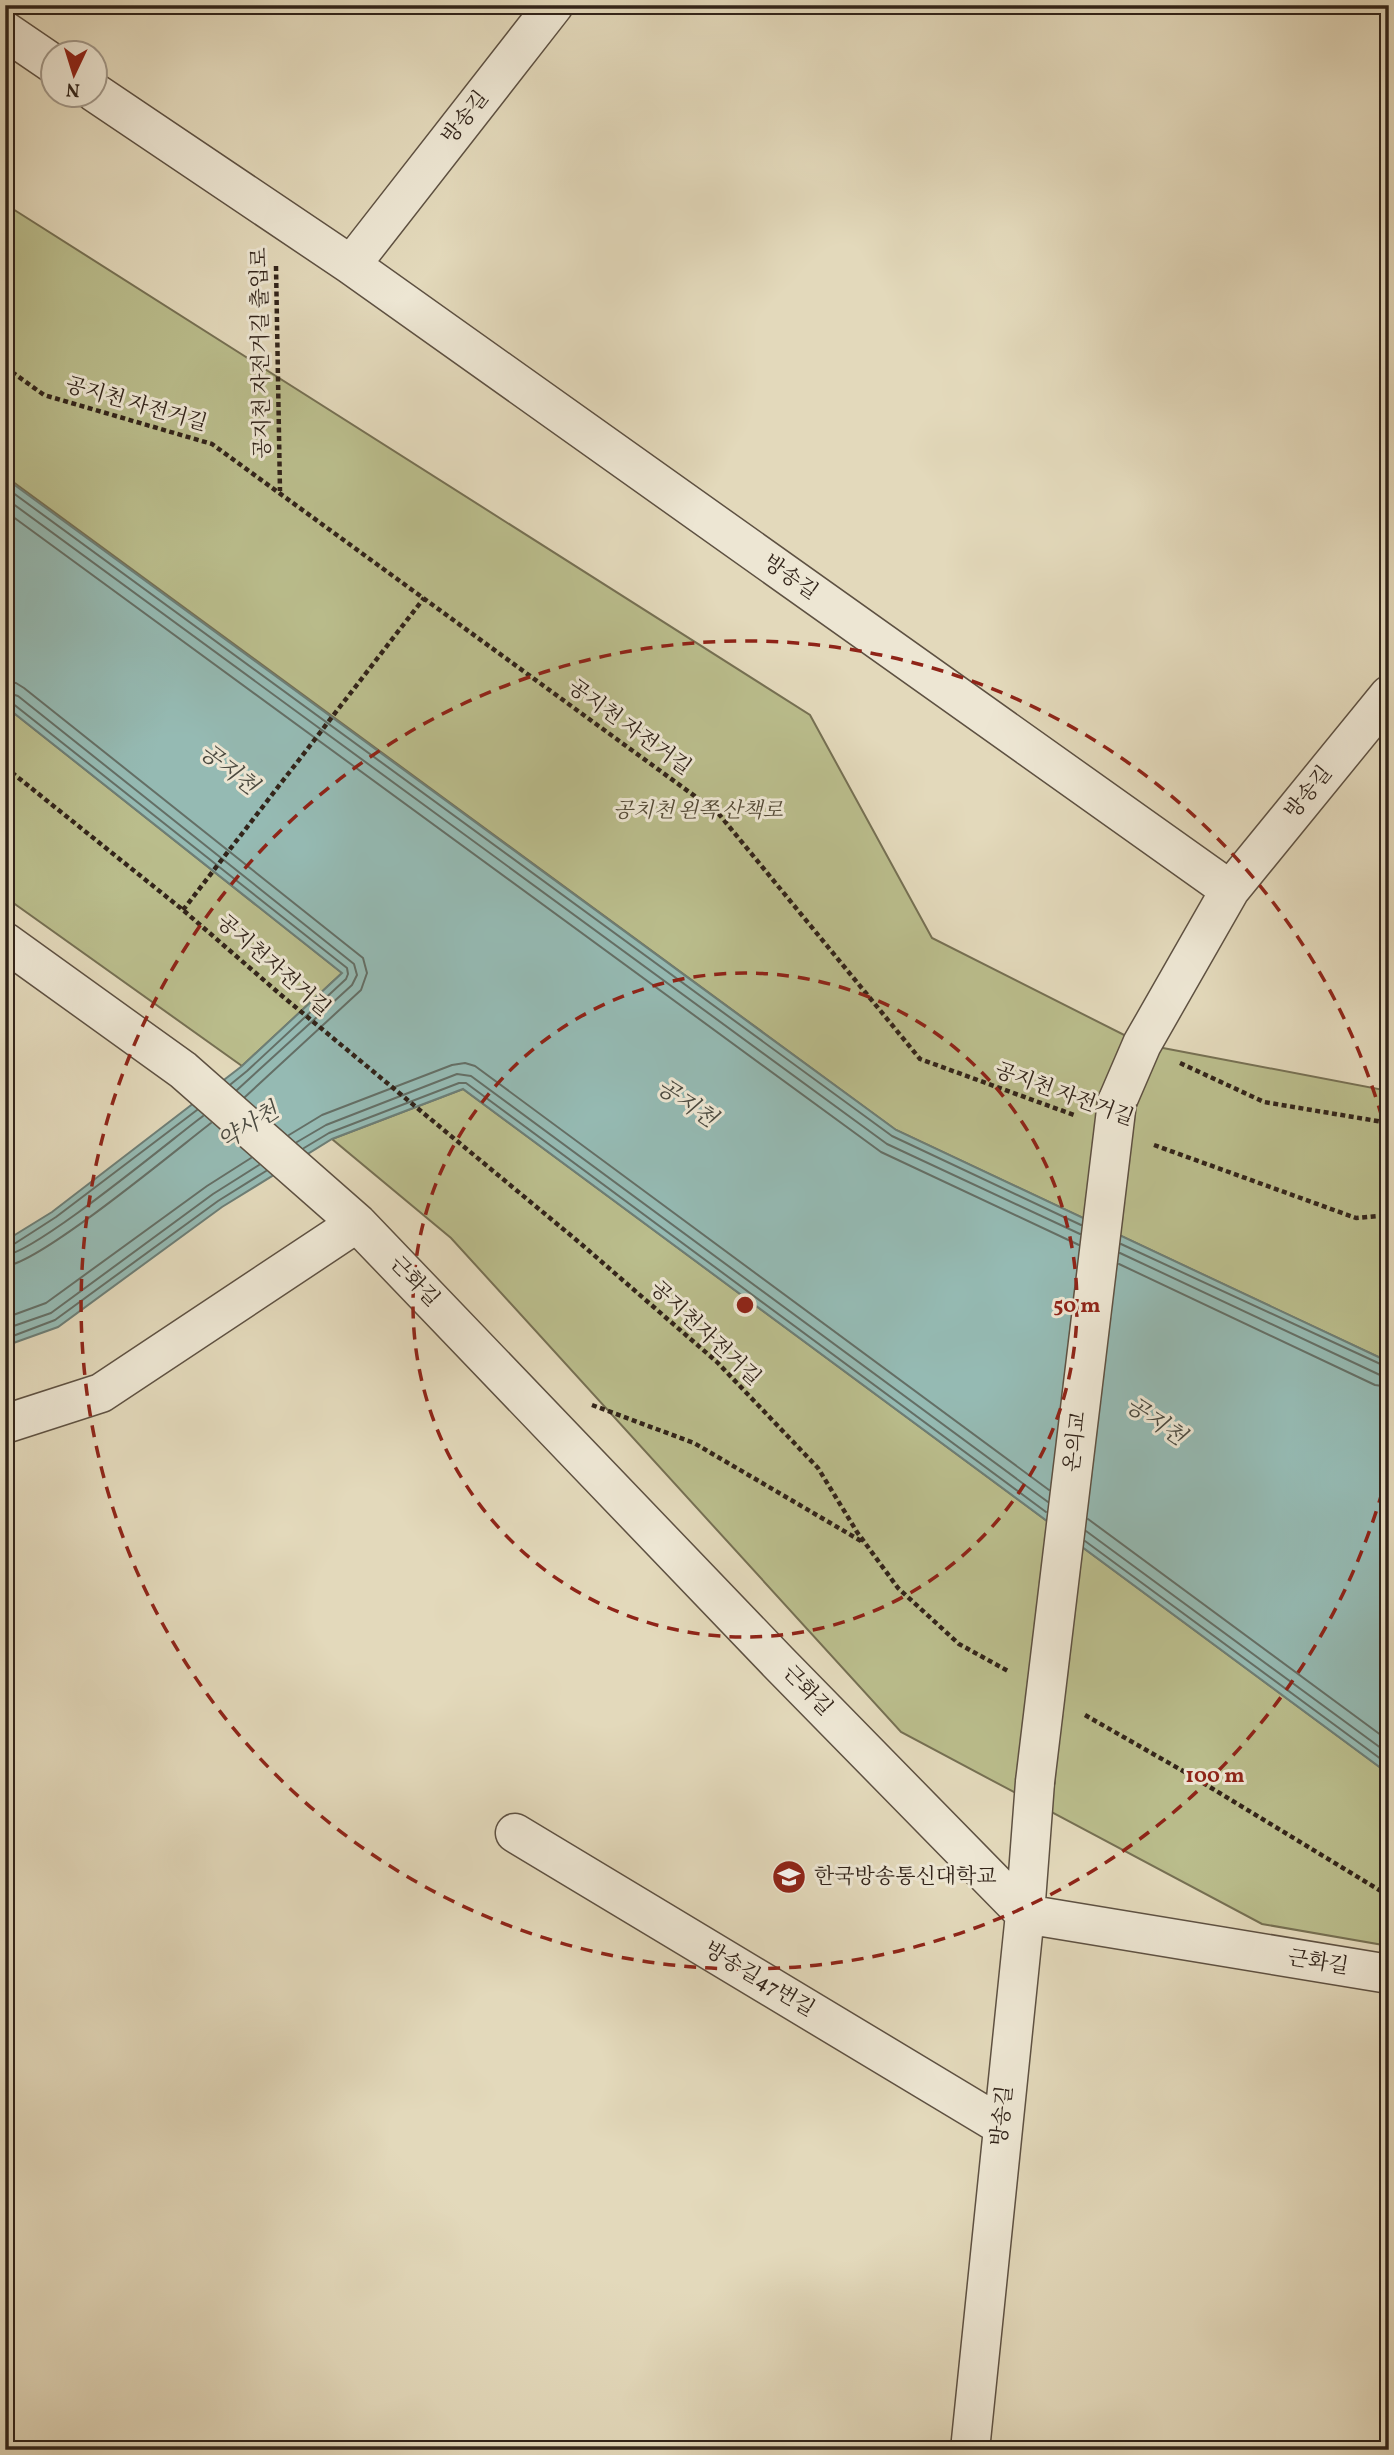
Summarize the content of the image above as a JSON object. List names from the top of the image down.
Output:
{
  "streets": {
    "street": [
      "방송길",
      "근화길",
      "온의교",
      "방송길47번길"
    ],
    "path": ["공지천 자전거길 출입로", "공지천 자전거길", "공지천자전거길"]
  },
  "crossings": [
    ["방송길", "공지천 자전거길 출입로"],
    ["방송길", "공지천 자전거길"],
    ["방송길", "근화길"],
    ["방송길", "온의교"],
    ["방송길", "방송길47번길"],
    ["공지천 자전거길 출입로", "공지천 자전거길"],
    ["공지천 자전거길", "온의교"]
  ],
  "water": ["공지천", "약사천"],
  "parks": ["공치천 왼쪽 산책로"],
  "places": {
    "school or university": ["한국방송통신대학교"]
  },
  "north": "bottom",
  "rings": ["50 m", "100 m"]
}
